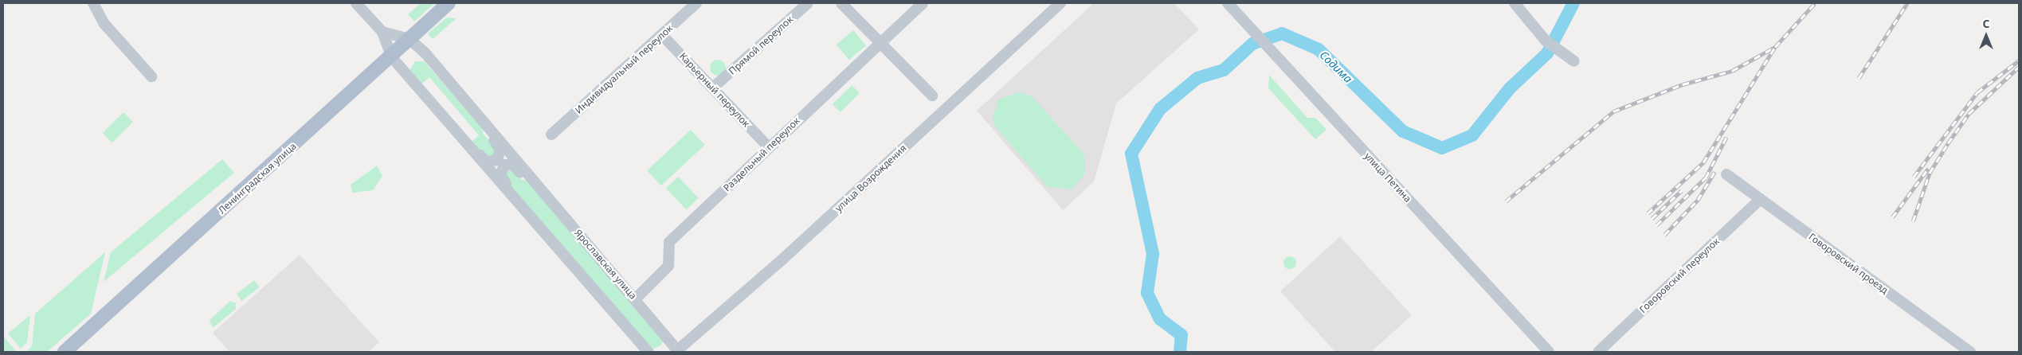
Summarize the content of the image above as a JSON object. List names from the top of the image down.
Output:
{
  "streets": {
    "main road": ["Ленинградская улица"],
    "street": [
      "Прямой переулок",
      "Индивидуальный переулок",
      "Карьерный переулок",
      "Раздельный переулок",
      "улица Петина",
      "улица Возрождения",
      "Говоровский проезд",
      "Ярославская улица",
      "Говоровский переулок"
    ]
  },
  "crossings": [
    ["Прямой переулок", "Карьерный переулок"],
    ["Индивидуальный переулок", "Карьерный переулок"],
    ["Карьерный переулок", "Раздельный переулок"],
    ["Раздельный переулок", "Ярославская улица"],
    ["Ленинградская улица", "Ярославская улица"],
    ["улица Возрождения", "Ярославская улица"],
    ["Говоровский проезд", "Говоровский переулок"]
  ],
  "water": ["Содима"],
  "north": "top"
}
